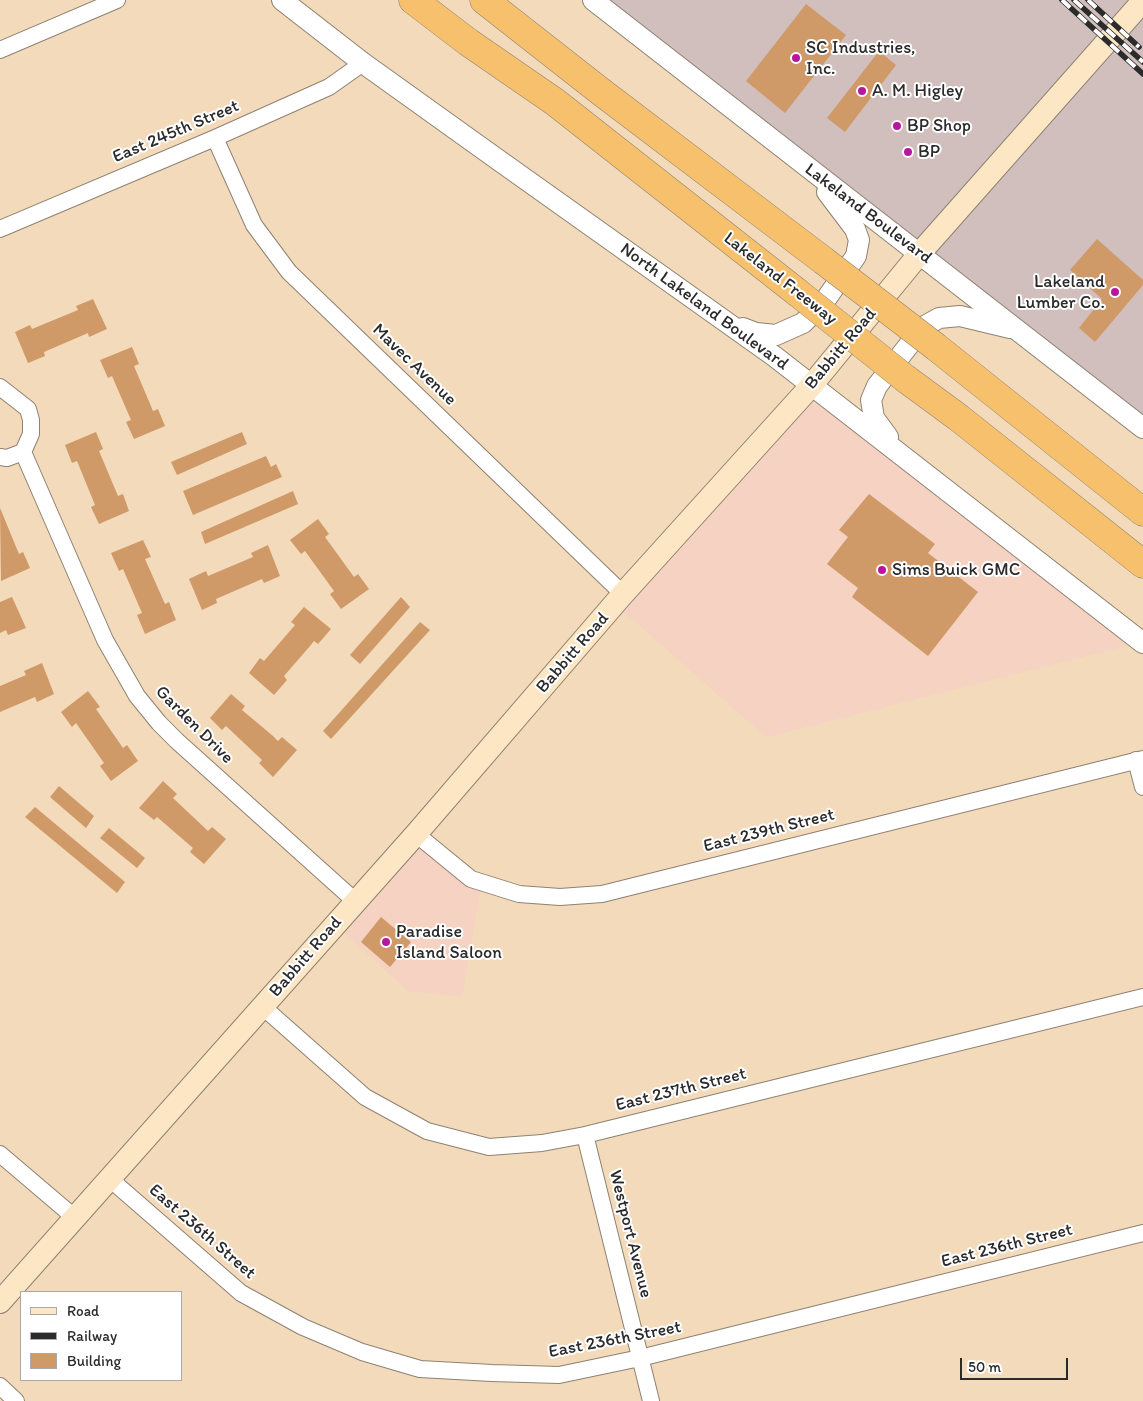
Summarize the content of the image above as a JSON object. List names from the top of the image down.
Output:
{
  "streets": {
    "highway": ["Lakeland Freeway"],
    "main road": ["Babbitt Road"],
    "street": [
      "East 245th Street",
      "Lakeland Boulevard",
      "North Lakeland Boulevard",
      "Mavec Avenue",
      "Garden Drive",
      "East 239th Street",
      "East 237th Street",
      "East 236th Street",
      "Westport Avenue"
    ]
  },
  "crossings": [
    ["East 245th Street", "North Lakeland Boulevard"],
    ["East 245th Street", "Mavec Avenue"],
    ["Lakeland Boulevard", "Babbitt Road"],
    ["North Lakeland Boulevard", "Babbitt Road"],
    ["Babbitt Road", "Mavec Avenue"],
    ["Babbitt Road", "Garden Drive"],
    ["Babbitt Road", "East 239th Street"],
    ["Babbitt Road", "East 237th Street"],
    ["Babbitt Road", "East 236th Street"],
    ["East 237th Street", "Westport Avenue"],
    ["East 236th Street", "Westport Avenue"]
  ],
  "places": [
    "SC Industries, Inc.",
    "A. M. Higley",
    "BP Shop",
    "BP",
    "Lakeland Lumber Co.",
    "Sims Buick GMC",
    "Paradise Island Saloon"
  ],
  "legend": ["Road", "Railway", "Building"],
  "scale_bar": "50 m"
}
